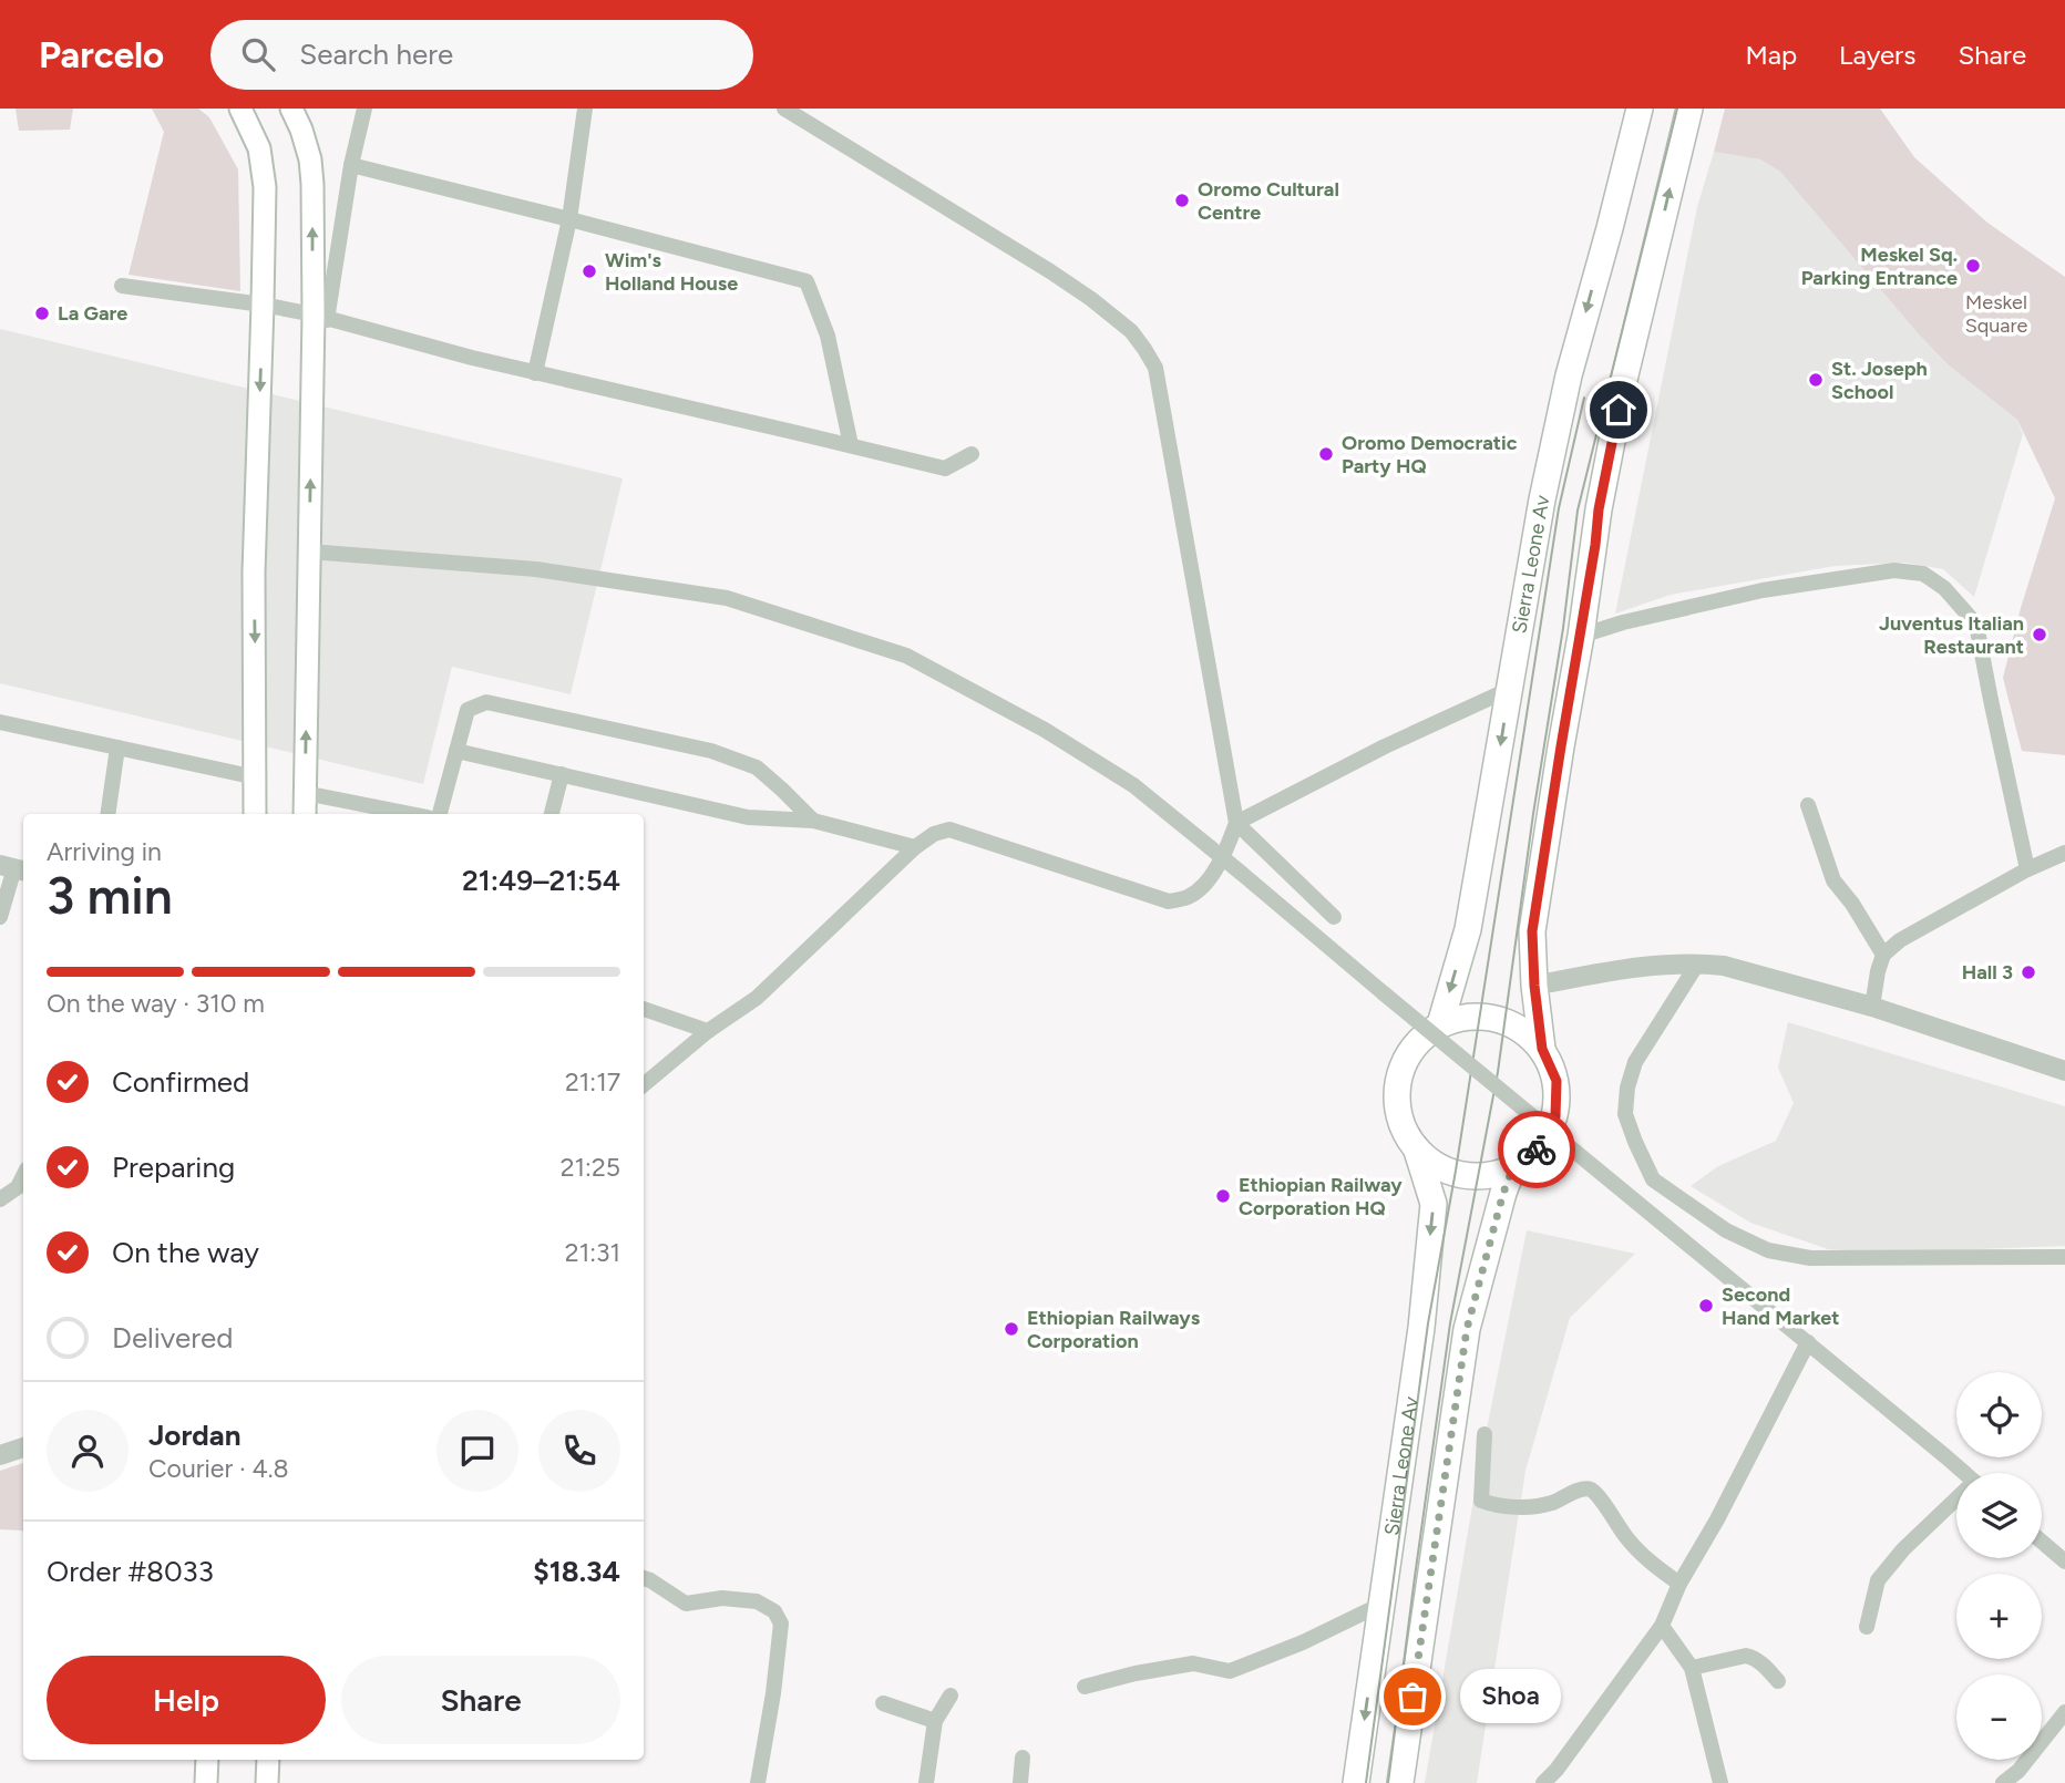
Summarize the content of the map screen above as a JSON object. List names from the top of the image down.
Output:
{
  "streets": {
    "main road": ["Sierra Leone Av"]
  },
  "parks": ["Meskel Square"],
  "places": [
    "Oromo Cultural Centre",
    "Meskel Sq. Parking Entrance",
    "Wim's Holland House",
    "La Gare",
    "St. Joseph School",
    "Oromo Democratic Party HQ",
    "Juventus Italian Restaurant",
    "Hall 3",
    "Ethiopian Railway Corporation HQ",
    "Second Hand Market",
    "Ethiopian Railways Corporation",
    "Shoa"
  ],
  "page": {
    "header": "Parcelo",
    "search": "Search here",
    "nav": ["Map", "Layers", "Share"],
    "heading": ["3 min", "Arriving in", "21:49–21:54"],
    "panel": [
      "Jordan",
      "Courier · 4.8",
      "Order #8033",
      "$18.34"
    ],
    "bar": "On the way · 310 m",
    "list": [
      ["Confirmed", "21:17"],
      ["Preparing", "21:25"],
      ["On the way", "21:31"],
      "Delivered"
    ],
    "map_buttons": ["+", "−"],
    "buttons": ["Help", "Share"],
    "bubble": "Shoa"
  }
}
